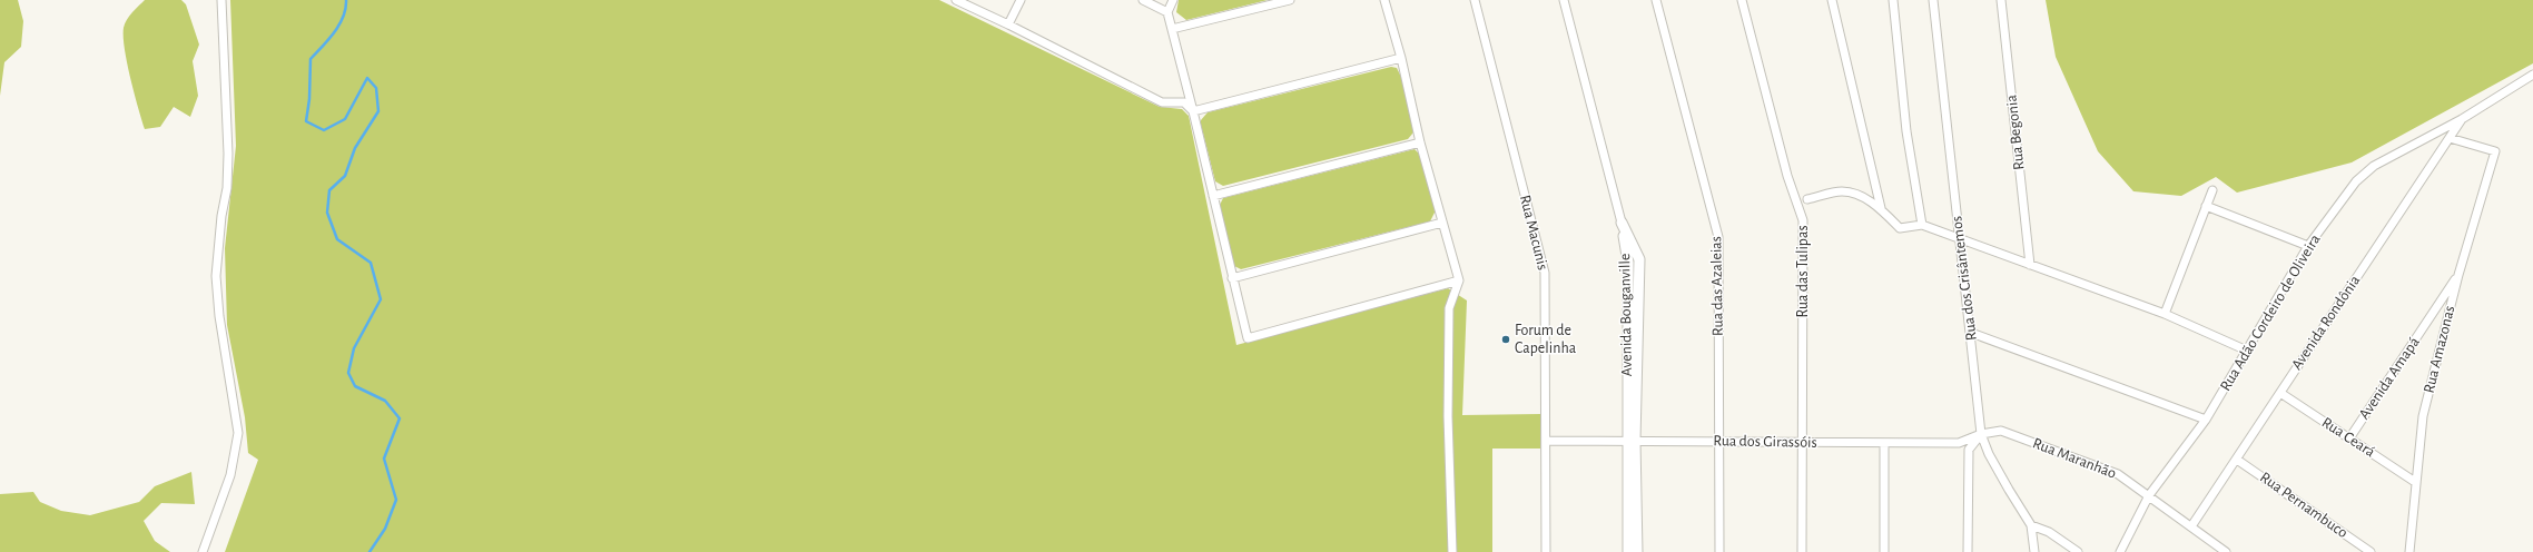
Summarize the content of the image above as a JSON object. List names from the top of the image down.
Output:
{
  "streets": {
    "street": [
      "Rua Begonia",
      "Rua Macunis",
      "Rua das Tulipas",
      "Rua dos Crisântemos",
      "Rua das Azaleias",
      "Rua Adão Cordeiro de Oliveira",
      "Avenida Bouganville",
      "Avenida Rondônia",
      "Rua Amazonas",
      "Avenida Amapá",
      "Rua Ceará",
      "Rua dos Girassóis",
      "Rua Maranhão",
      "Rua Pernambuco"
    ]
  },
  "crossings": [
    ["Rua Macunis", "Rua dos Girassóis"],
    ["Rua das Tulipas", "Rua dos Girassóis"],
    ["Rua dos Crisântemos", "Rua dos Girassóis"],
    ["Rua dos Crisântemos", "Rua Maranhão"],
    ["Rua das Azaleias", "Rua dos Girassóis"],
    ["Rua Adão Cordeiro de Oliveira", "Avenida Rondônia"],
    ["Rua Adão Cordeiro de Oliveira", "Rua Maranhão"],
    ["Avenida Bouganville", "Rua dos Girassóis"],
    ["Avenida Rondônia", "Rua Amazonas"],
    ["Avenida Rondônia", "Rua Ceará"],
    ["Avenida Rondônia", "Rua Maranhão"],
    ["Avenida Rondônia", "Rua Pernambuco"],
    ["Rua Amazonas", "Avenida Amapá"],
    ["Rua Amazonas", "Rua Ceará"],
    ["Avenida Amapá", "Rua Ceará"],
    ["Rua dos Girassóis", "Rua Maranhão"]
  ],
  "places": ["Forum de Capelinha"]
}
